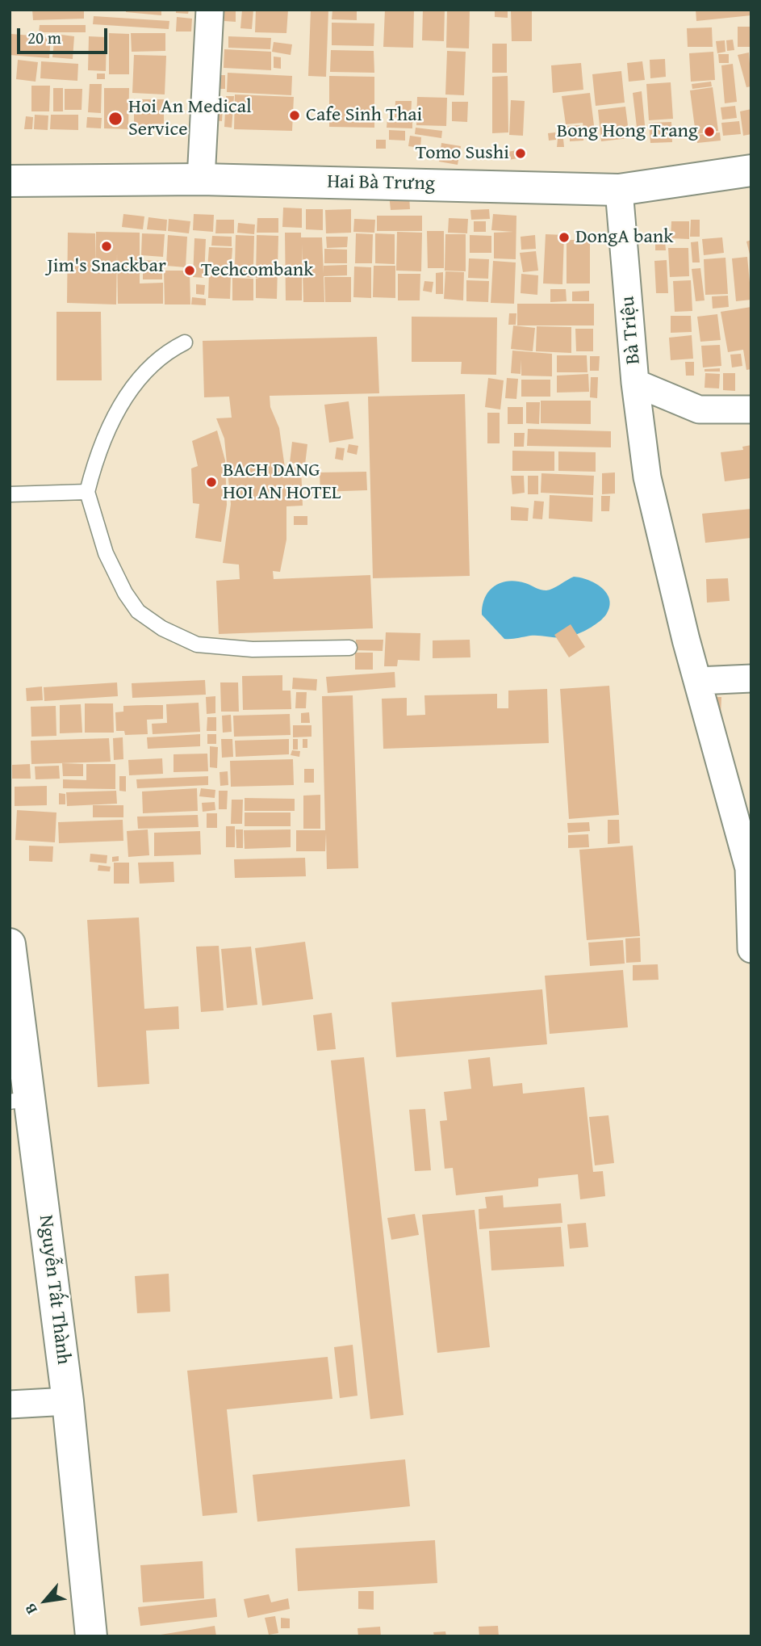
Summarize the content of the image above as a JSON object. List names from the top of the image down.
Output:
{
  "streets": {
    "street": ["Hai Bà Trưng", "Bà Triệu", "Nguyễn Tất Thành"]
  },
  "crossings": [
    ["Hai Bà Trưng", "Bà Triệu"]
  ],
  "places": [
    "Cafe Sinh Thai",
    "Hoi An Medical Service",
    "Bong Hong Trang",
    "Tomo Sushi",
    "DongA bank",
    "Jim's Snackbar",
    "Techcombank",
    "BACH DANG HOI AN HOTEL"
  ],
  "scale_bar": "20 m",
  "north": "bottom left"
}
